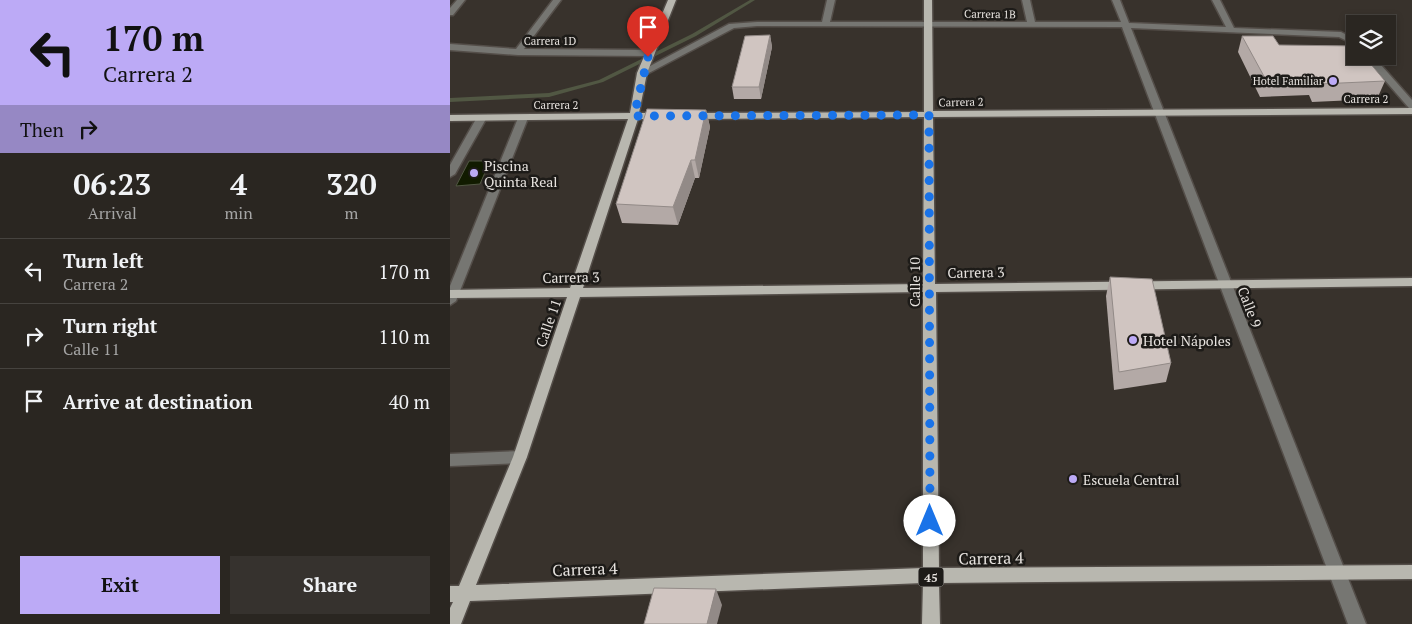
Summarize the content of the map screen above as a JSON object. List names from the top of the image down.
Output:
{
  "streets": {
    "main road": [
      "Carrera 2",
      "Carrera 3",
      "Calle 10",
      "Calle 11",
      "Carrera 4",
      "45"
    ],
    "street": ["Carrera 1B", "Carrera 1D", "Calle 9"]
  },
  "crossings": [
    ["Carrera 1B", "Calle 10"],
    ["Carrera 1B", "Calle 9"],
    ["Carrera 1B", "Calle 11"],
    ["Carrera 1D", "Calle 11"],
    ["Carrera 2", "Calle 10"],
    ["Carrera 2", "Calle 9"],
    ["Carrera 2", "Calle 11"],
    ["Carrera 3", "Calle 10"],
    ["Carrera 3", "Calle 9"],
    ["Carrera 3", "Calle 11"],
    ["Calle 10", "Carrera 4"],
    ["Calle 9", "Carrera 4"],
    ["Calle 11", "Carrera 4"]
  ],
  "places": [
    "Hotel Familiar",
    "Piscina Quinta Real",
    "Hotel Nápoles",
    "Escuela Central"
  ],
  "page": {
    "turn": ["170 m", "Carrera 2"],
    "then": "Then",
    "eta": [
      "06:23",
      "Arrival",
      "4",
      "min",
      "320",
      "m"
    ],
    "list": [
      {
        "name": "Turn left",
        "note": "Carrera 2",
        "value": "170 m"
      },
      {
        "name": "Turn right",
        "note": "Calle 11",
        "value": "110 m"
      },
      {
        "name": "Arrive at destination",
        "value": "40 m"
      }
    ],
    "buttons": ["Exit", "Share"]
  }
}
